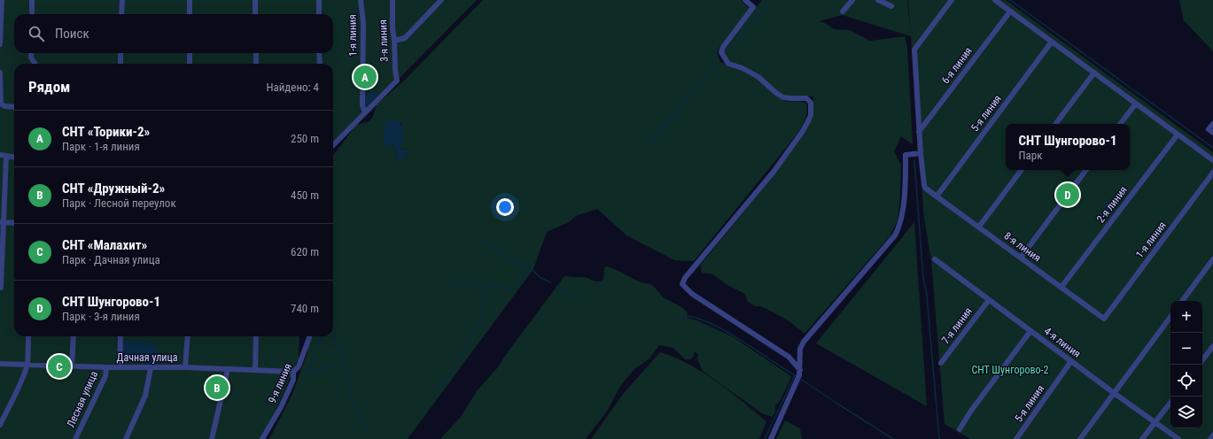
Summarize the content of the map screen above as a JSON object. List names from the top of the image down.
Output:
{
  "streets": {
    "street": [
      "1-я линия",
      "3-я линия",
      "6-я линия",
      "5-я линия",
      "2-я линия",
      "8-я линия",
      "7-я линия",
      "4-я линия",
      "Дачная улица",
      "9-я линия",
      "Лесная улица"
    ]
  },
  "crossings": [
    ["1-я линия", "3-я линия"],
    ["1-я линия", "8-я линия"],
    ["5-я линия", "8-я линия"],
    ["5-я линия", "4-я линия"],
    ["2-я линия", "8-я линия"],
    ["7-я линия", "4-я линия"],
    ["Дачная улица", "9-я линия"],
    ["Дачная улица", "Лесная улица"]
  ],
  "parks": ["СНТ Шунгорово-2"],
  "page": {
    "search": "Поиск",
    "pins": [
      "A",
      "D",
      "C",
      "B"
    ],
    "heading": ["Рядом", "Найдено: 4"],
    "list": [
      {
        "mark": "A",
        "name": "СНТ «Торики-2»",
        "note": "Парк · 1-я линия",
        "value": "250 m"
      },
      {
        "mark": "B",
        "name": "СНТ «Дружный-2»",
        "note": "Парк · Лесной переулок",
        "value": "450 m"
      },
      {
        "mark": "C",
        "name": "СНТ «Малахит»",
        "note": "Парк · Дачная улица",
        "value": "620 m"
      },
      {
        "mark": "D",
        "name": "СНТ Шунгорово-1",
        "note": "Парк · 3-я линия",
        "value": "740 m"
      }
    ],
    "popup": ["СНТ Шунгорово-1", "Парк"],
    "map_buttons": ["+", "−"]
  }
}
